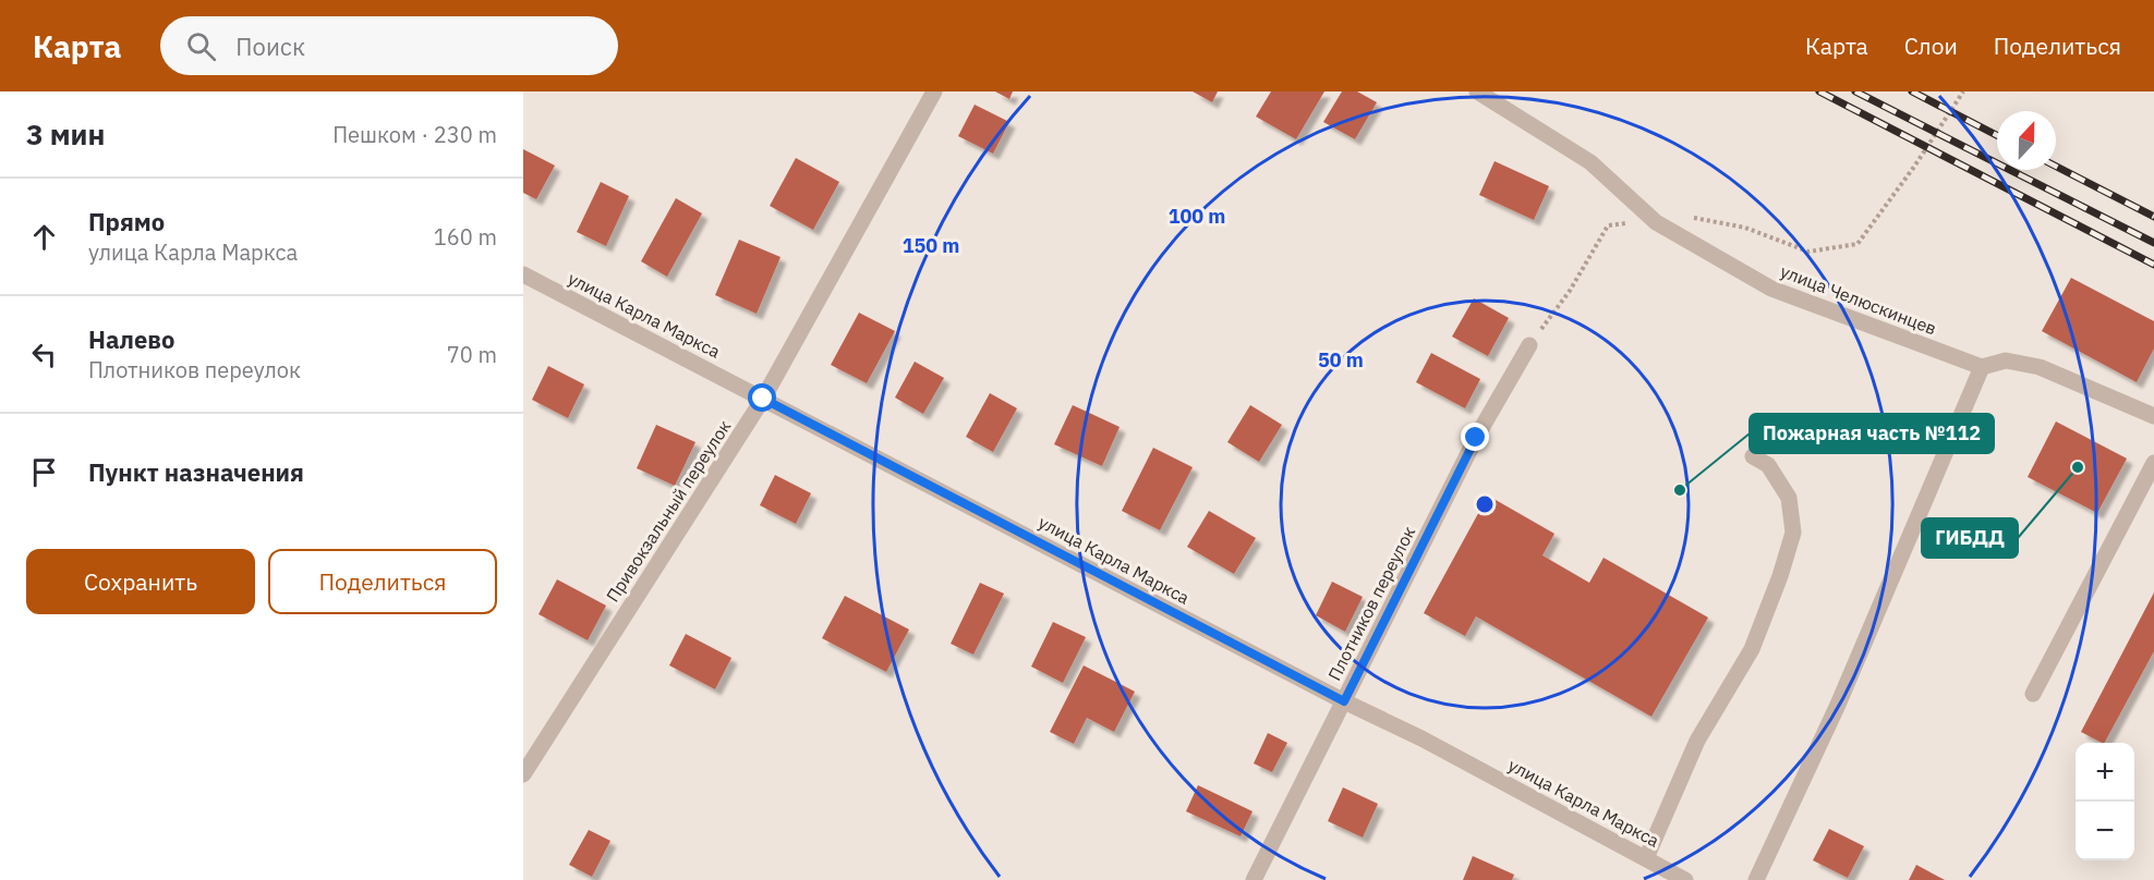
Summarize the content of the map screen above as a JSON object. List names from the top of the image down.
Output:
{
  "streets": {
    "street": [
      "улица Челюскинцев",
      "улица Карла Маркса",
      "Привокзальный переулок",
      "Плотников переулок"
    ]
  },
  "crossings": [
    ["улица Карла Маркса", "Привокзальный переулок"],
    ["улица Карла Маркса", "Плотников переулок"]
  ],
  "places": ["ГИБДД", "Пожарная часть №112"],
  "north": "top",
  "page": {
    "header": "Карта",
    "search": "Поиск",
    "nav": ["Карта", "Слои", "Поделиться"],
    "heading": ["3 мин", "Пешком · 230 m"],
    "list": [
      ["Прямо", "улица Карла Маркса", "160 m"],
      ["Налево", "Плотников переулок", "70 m"],
      "Пункт назначения"
    ],
    "buttons": ["Сохранить", "Поделиться"],
    "map_buttons": ["+", "−"]
  },
  "rings": ["100 m", "150 m", "50 m"]
}
